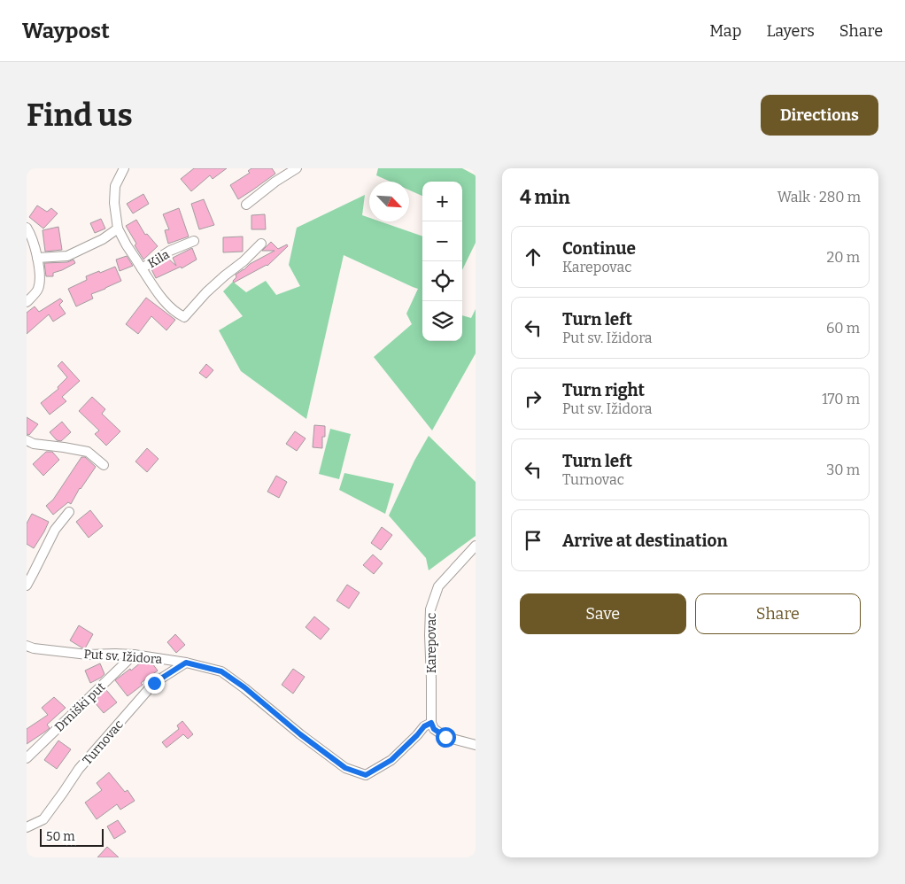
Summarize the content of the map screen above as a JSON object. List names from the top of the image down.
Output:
{
  "streets": {
    "street": [
      "Kila",
      "Karepovac",
      "Put sv. Ižidora",
      "Drniški put",
      "Turnovac"
    ]
  },
  "crossings": [
    ["Karepovac", "Put sv. Ižidora"],
    ["Put sv. Ižidora", "Drniški put"],
    ["Put sv. Ižidora", "Turnovac"]
  ],
  "scale_bar": "50 m",
  "north": "bottom right",
  "page": {
    "header": "Waypost",
    "nav": ["Map", "Layers", "Share"],
    "buttons": [
      "Directions",
      ["Save", "Share"]
    ],
    "title": "Find us",
    "heading": ["4 min", "Walk · 280 m"],
    "map_buttons": ["+", "−"],
    "list": [
      ["Continue", "Karepovac", "20 m"],
      ["Turn left", "Put sv. Ižidora", "60 m"],
      ["Turn right", "Put sv. Ižidora", "170 m"],
      ["Turn left", "Turnovac", "30 m"],
      "Arrive at destination"
    ],
    "scale": "50 m"
  }
}
